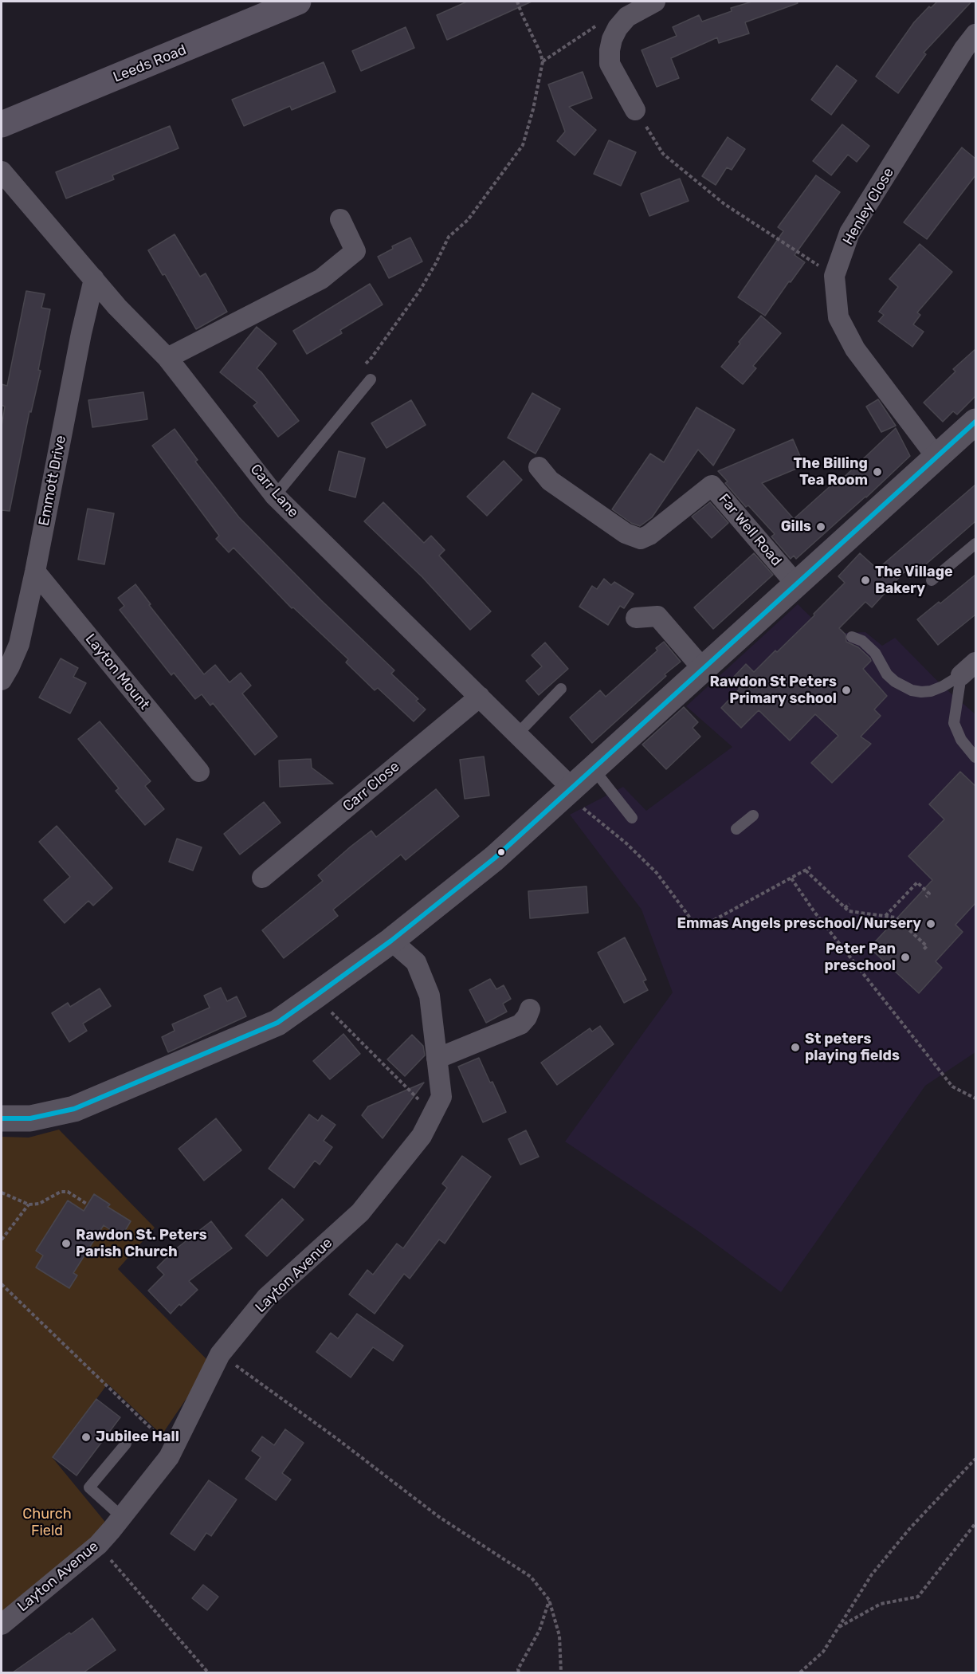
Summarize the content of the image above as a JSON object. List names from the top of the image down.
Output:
{
  "streets": {
    "main road": ["Leeds Road"],
    "street": [
      "Henley Close",
      "Emmott Drive",
      "Carr Lane",
      "Far Well Road",
      "Layton Mount",
      "Carr Close",
      "Layton Avenue"
    ]
  },
  "crossings": [
    ["Emmott Drive", "Carr Lane"],
    ["Emmott Drive", "Layton Mount"],
    ["Carr Lane", "Carr Close"]
  ],
  "parks": ["Church Field"],
  "places": [
    "The Billing Tea Room",
    "Gills",
    "The Village Bakery",
    "Rawdon St Peters Primary school",
    "Emmas Angels preschool/Nursery",
    "Peter Pan preschool",
    "St peters playing fields",
    "Rawdon St. Peters Parish Church",
    "Jubilee Hall"
  ]
}
